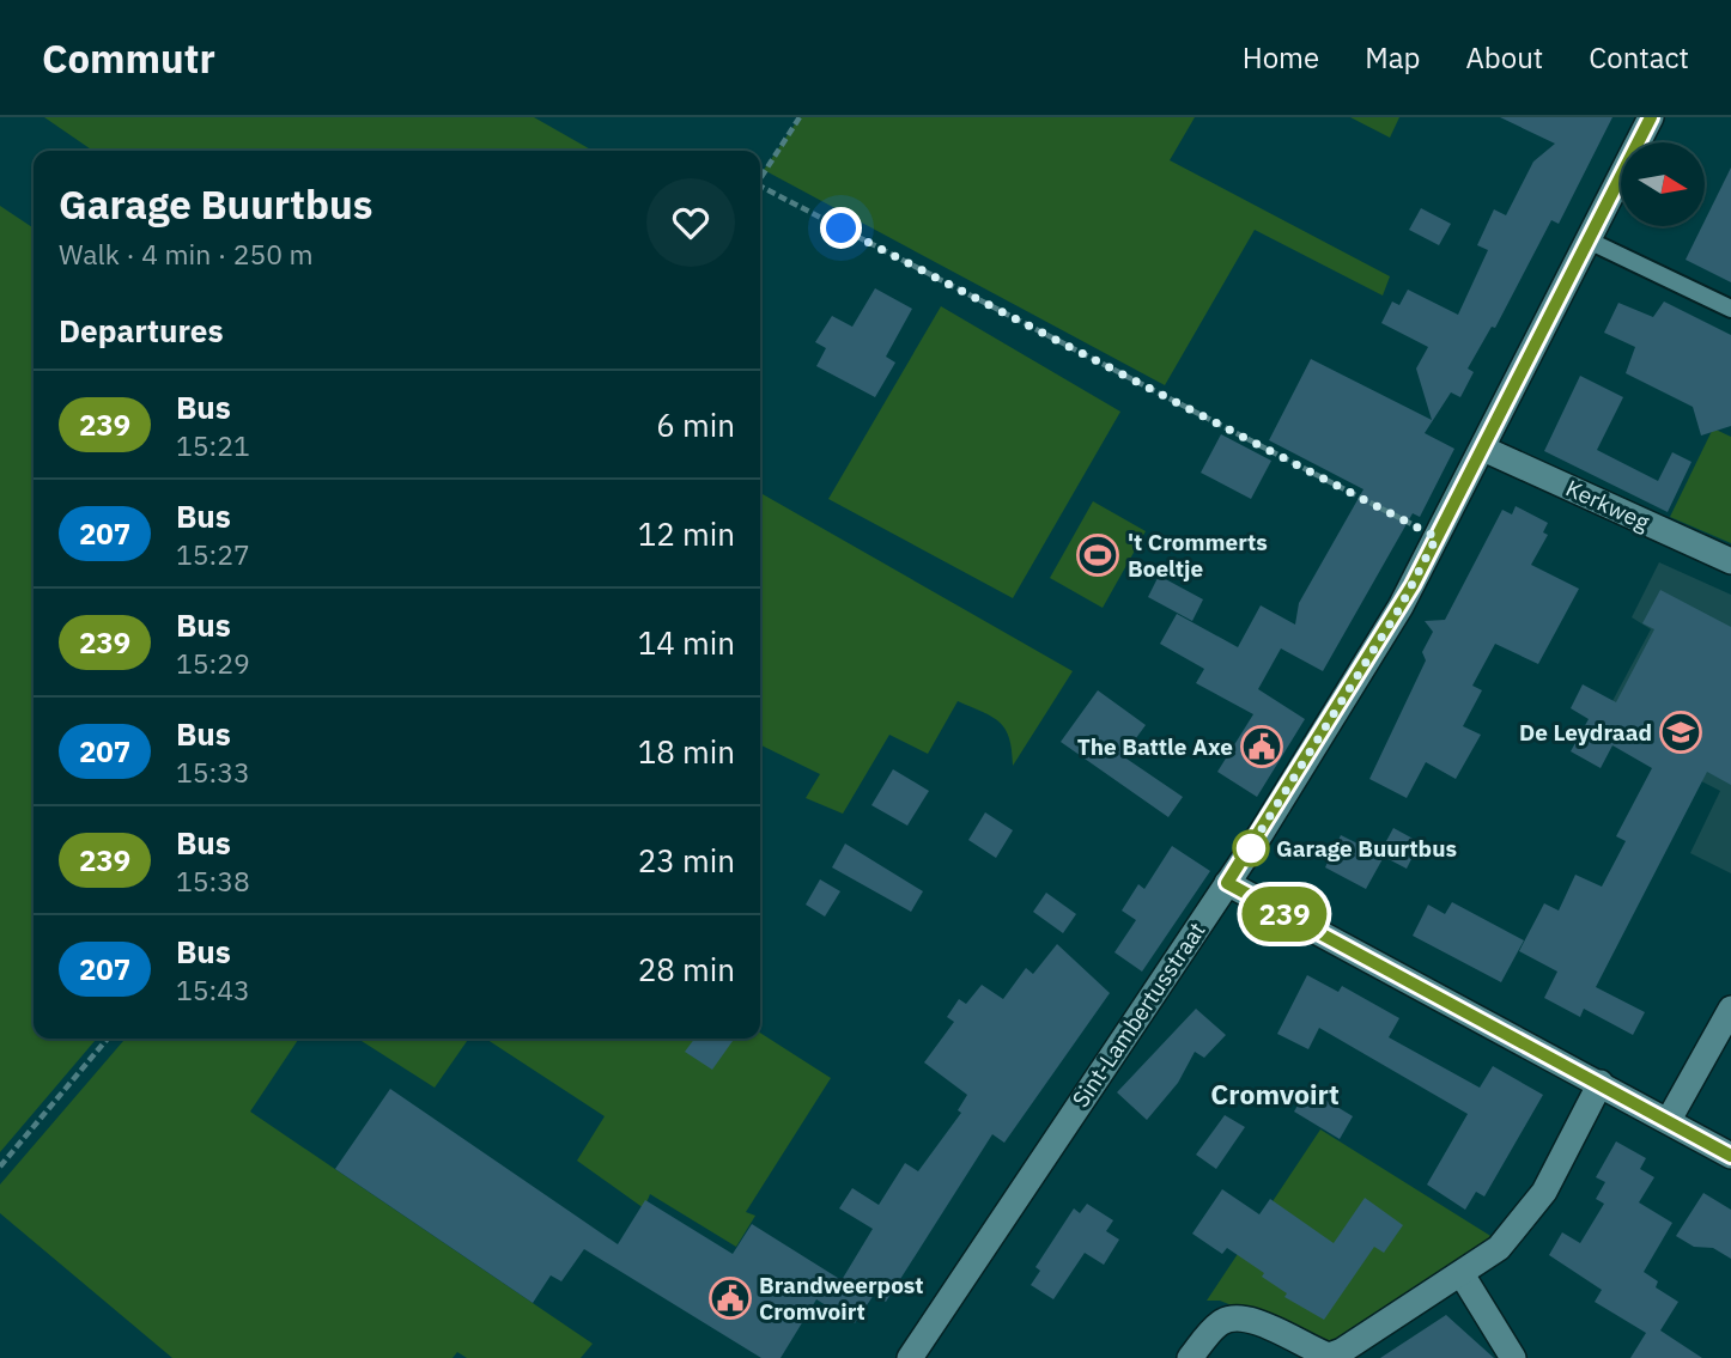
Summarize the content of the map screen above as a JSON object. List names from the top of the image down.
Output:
{
  "streets": {
    "street": ["Kerkweg", "Sint-Lambertusstraat"]
  },
  "crossings": [
    ["Kerkweg", "Sint-Lambertusstraat"]
  ],
  "districts": ["Cromvoirt"],
  "places": {
    "sports": ["'t Crommerts Boeltje"],
    "school or university": ["De Leydraad"],
    "public building": ["The Battle Axe", "Brandweerpost Cromvoirt"],
    "other": ["Garage Buurtbus"]
  },
  "lines": ["bus line 239"],
  "north": "right",
  "page": {
    "header": "Commutr",
    "nav": [
      "Home",
      "Map",
      "About",
      "Contact"
    ],
    "on_map": "239",
    "heading": [
      ["Garage Buurtbus", "Walk · 4 min · 250 m"],
      "Departures"
    ],
    "list": [
      {
        "mark": "239",
        "name": "Bus",
        "note": "15:21",
        "value": "6 min"
      },
      {
        "mark": "207",
        "name": "Bus",
        "note": "15:27",
        "value": "12 min"
      },
      {
        "mark": "239",
        "name": "Bus",
        "note": "15:29",
        "value": "14 min"
      },
      {
        "mark": "207",
        "name": "Bus",
        "note": "15:33",
        "value": "18 min"
      },
      {
        "mark": "239",
        "name": "Bus",
        "note": "15:38",
        "value": "23 min"
      },
      {
        "mark": "207",
        "name": "Bus",
        "note": "15:43",
        "value": "28 min"
      }
    ]
  }
}
